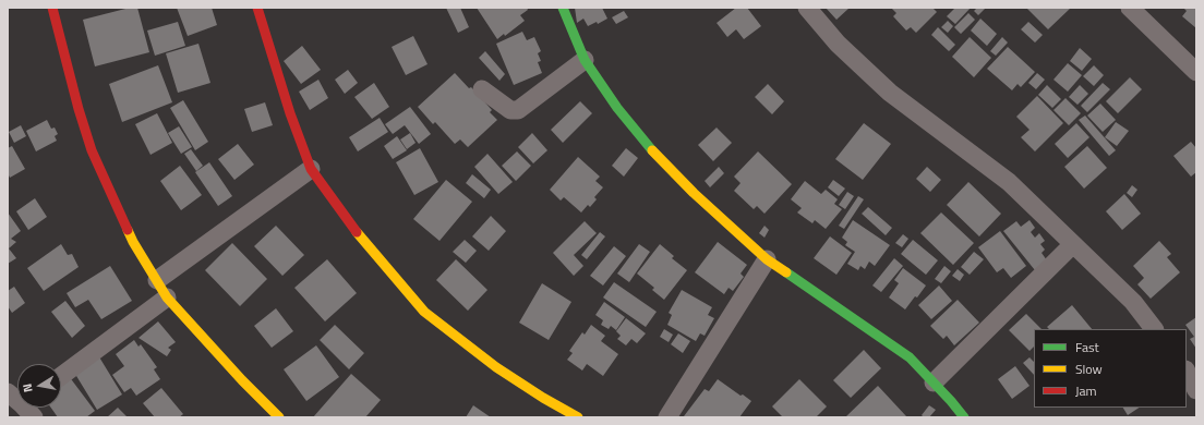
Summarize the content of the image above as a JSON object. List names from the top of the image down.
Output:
{
  "legend": ["Fast", "Slow", "Jam"],
  "north": "left"
}
